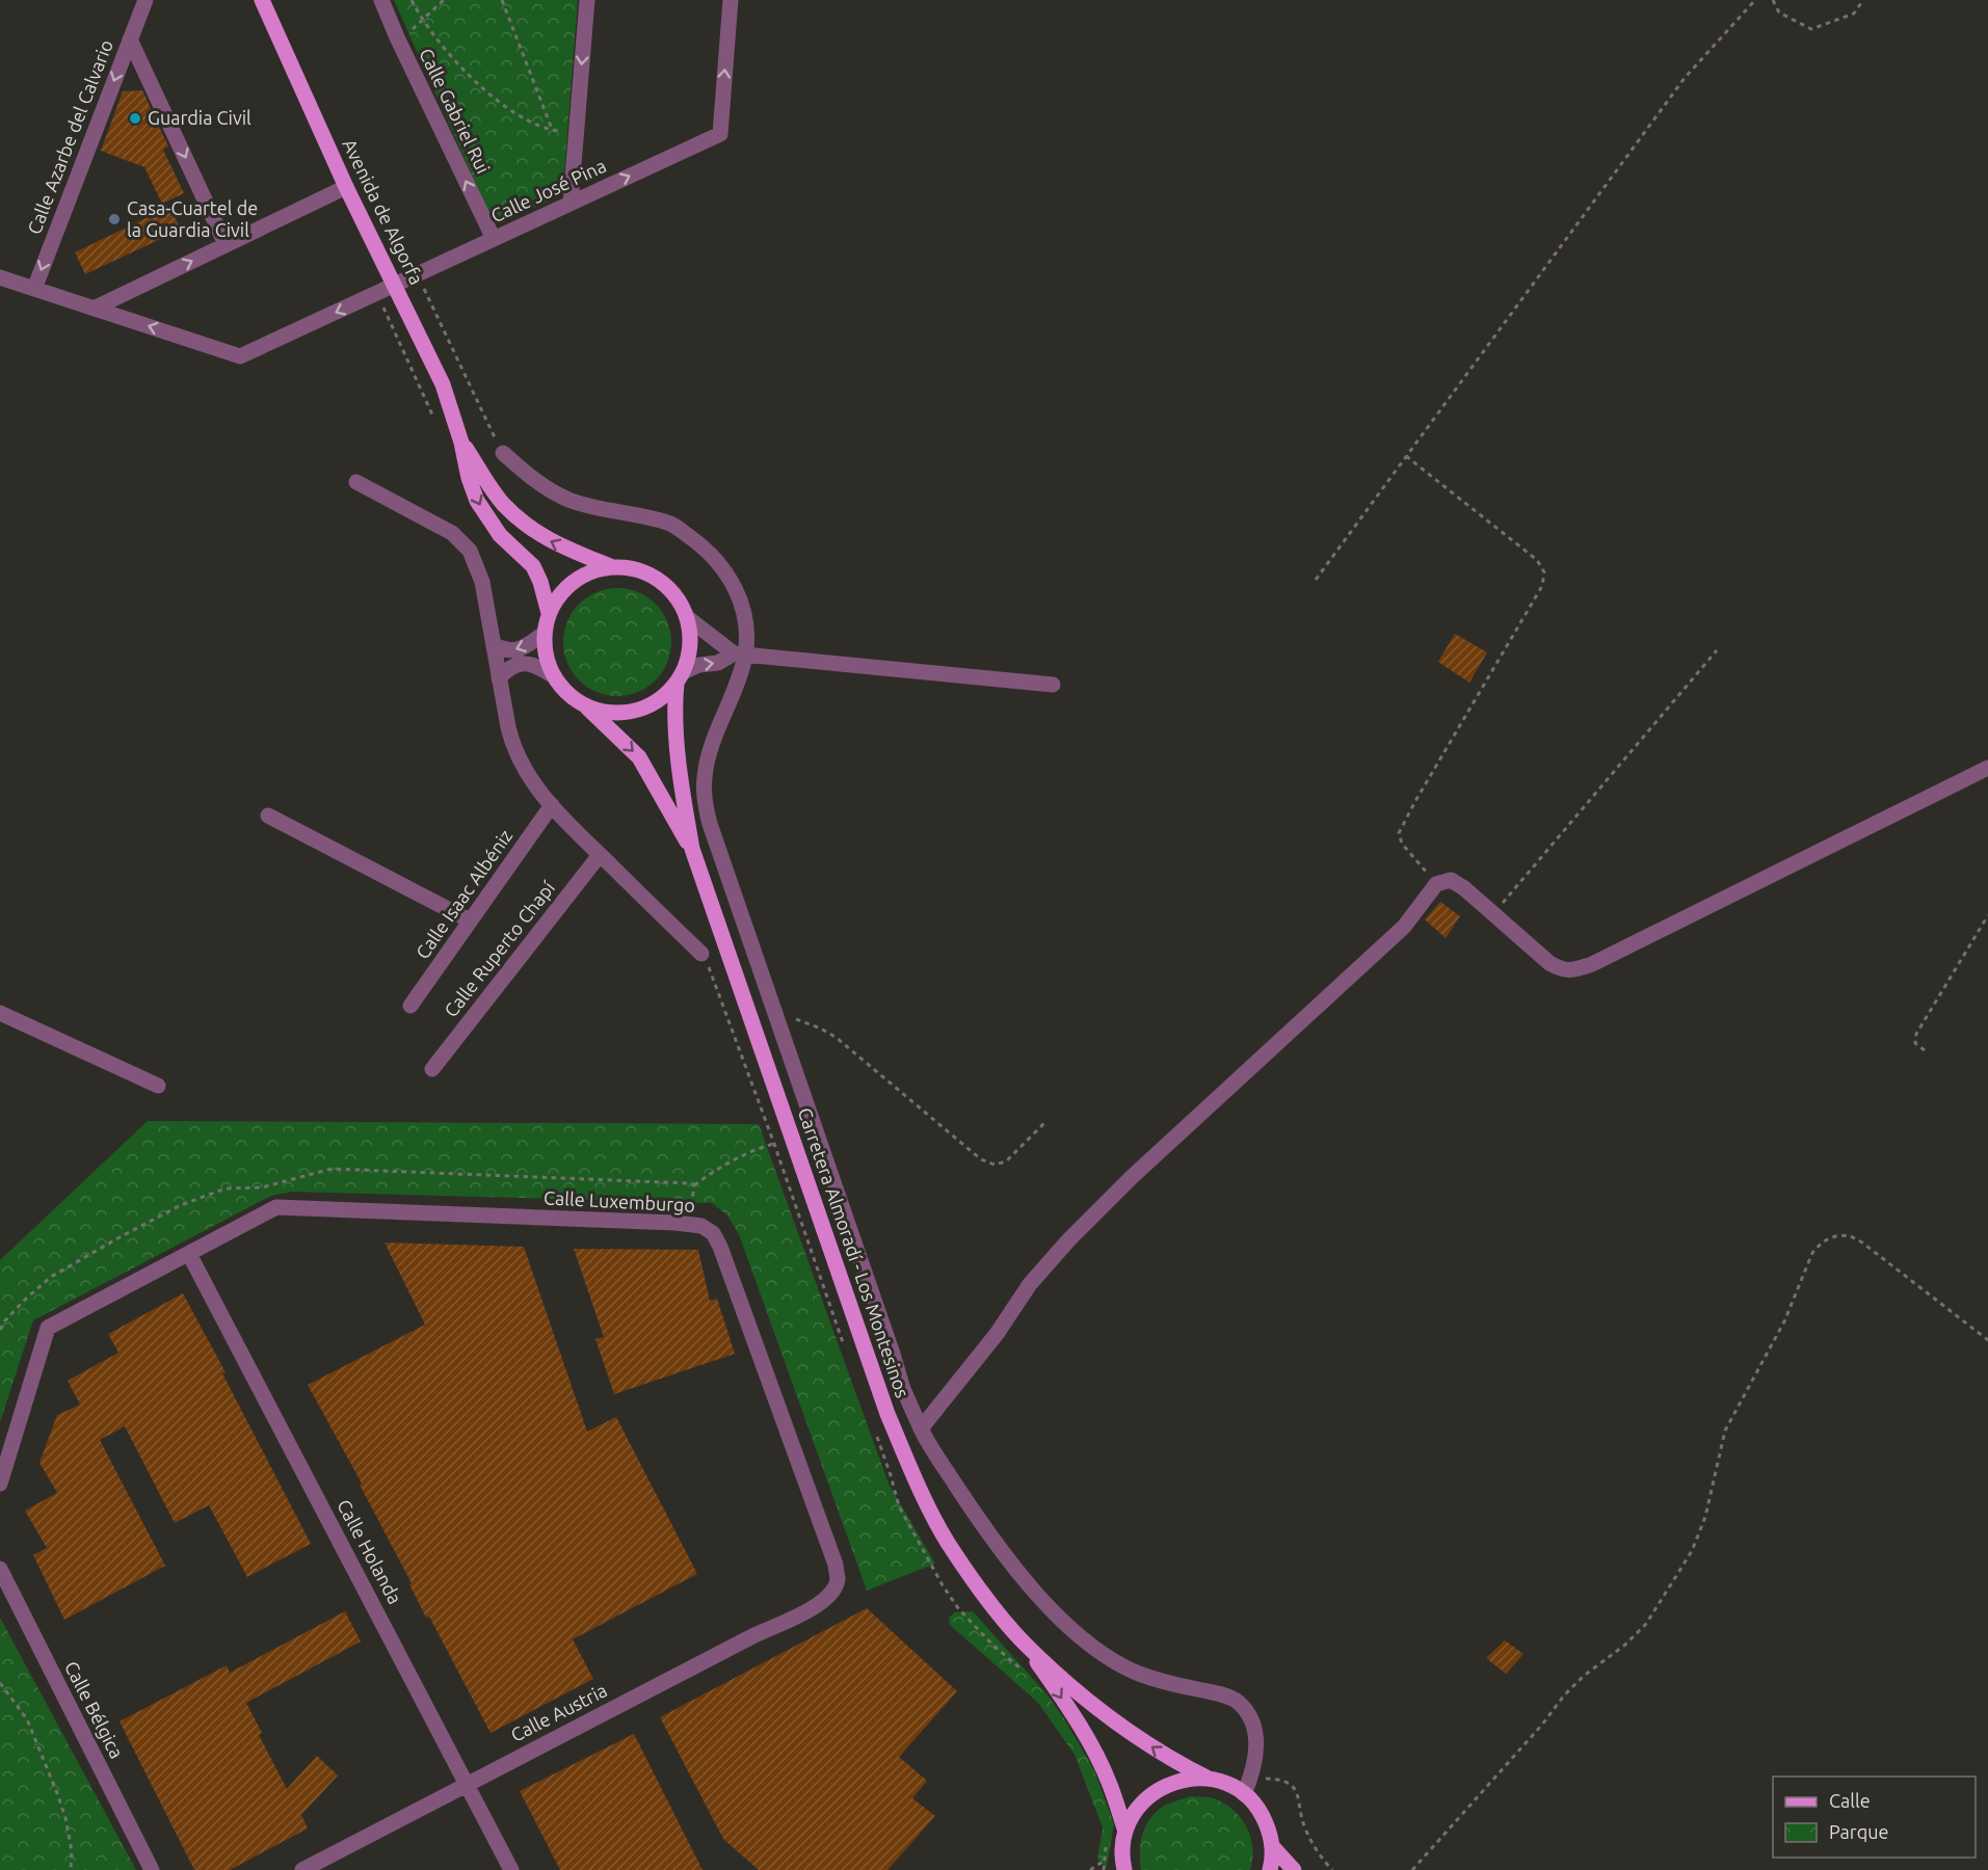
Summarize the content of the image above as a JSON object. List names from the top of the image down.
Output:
{
  "streets": {
    "main road": ["Avenida de Algorfa", "Carretera Almoradí - Los Montesinos"],
    "street": [
      "Calle Gabriel Rui",
      "Calle Azarbe del Calvario",
      "Calle José Pina",
      "Calle Isaac Albéniz",
      "Calle Ruperto Chapí",
      "Calle Luxemburgo",
      "Calle Holanda",
      "Calle Bélgica",
      "Calle Austria"
    ]
  },
  "crossings": [
    ["Calle Gabriel Rui", "Calle José Pina"],
    ["Calle Azarbe del Calvario", "Calle José Pina"],
    ["Calle José Pina", "Avenida de Algorfa"],
    ["Avenida de Algorfa", "Carretera Almoradí - Los Montesinos"],
    ["Calle Luxemburgo", "Calle Holanda"],
    ["Calle Luxemburgo", "Calle Austria"],
    ["Calle Holanda", "Calle Austria"]
  ],
  "one_way": ["Calle Gabriel Rui", "Calle Azarbe del Calvario"],
  "places": ["Guardia Civil", "Casa-Cuartel de la Guardia Civil"],
  "legend": ["Calle", "Parque"]
}
